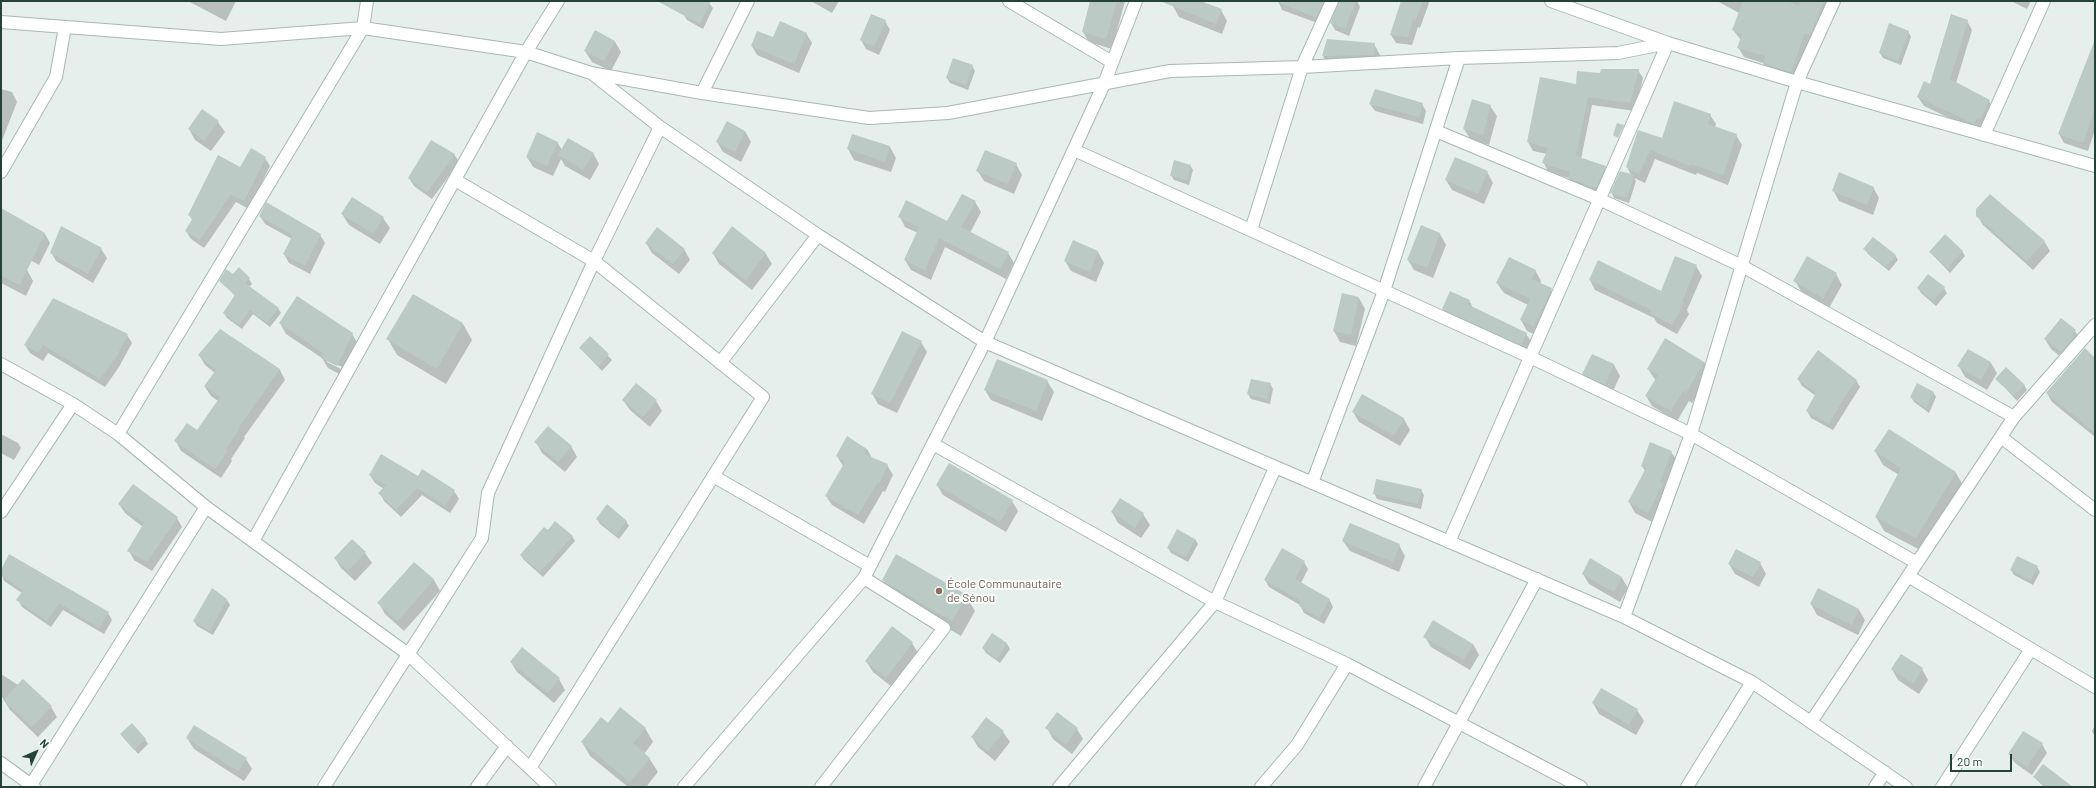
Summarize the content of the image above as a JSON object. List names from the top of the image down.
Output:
{
  "places": ["École Communautaire de Sénou"],
  "scale_bar": "20 m",
  "north": "top right"
}
